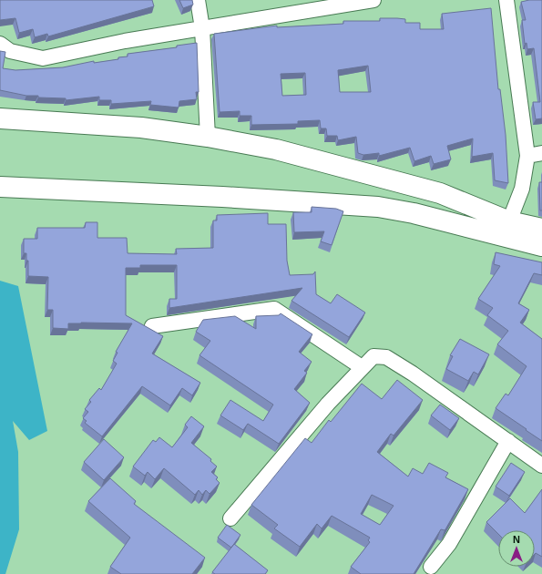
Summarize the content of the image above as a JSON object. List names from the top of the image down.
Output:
{
  "north": "top"
}
